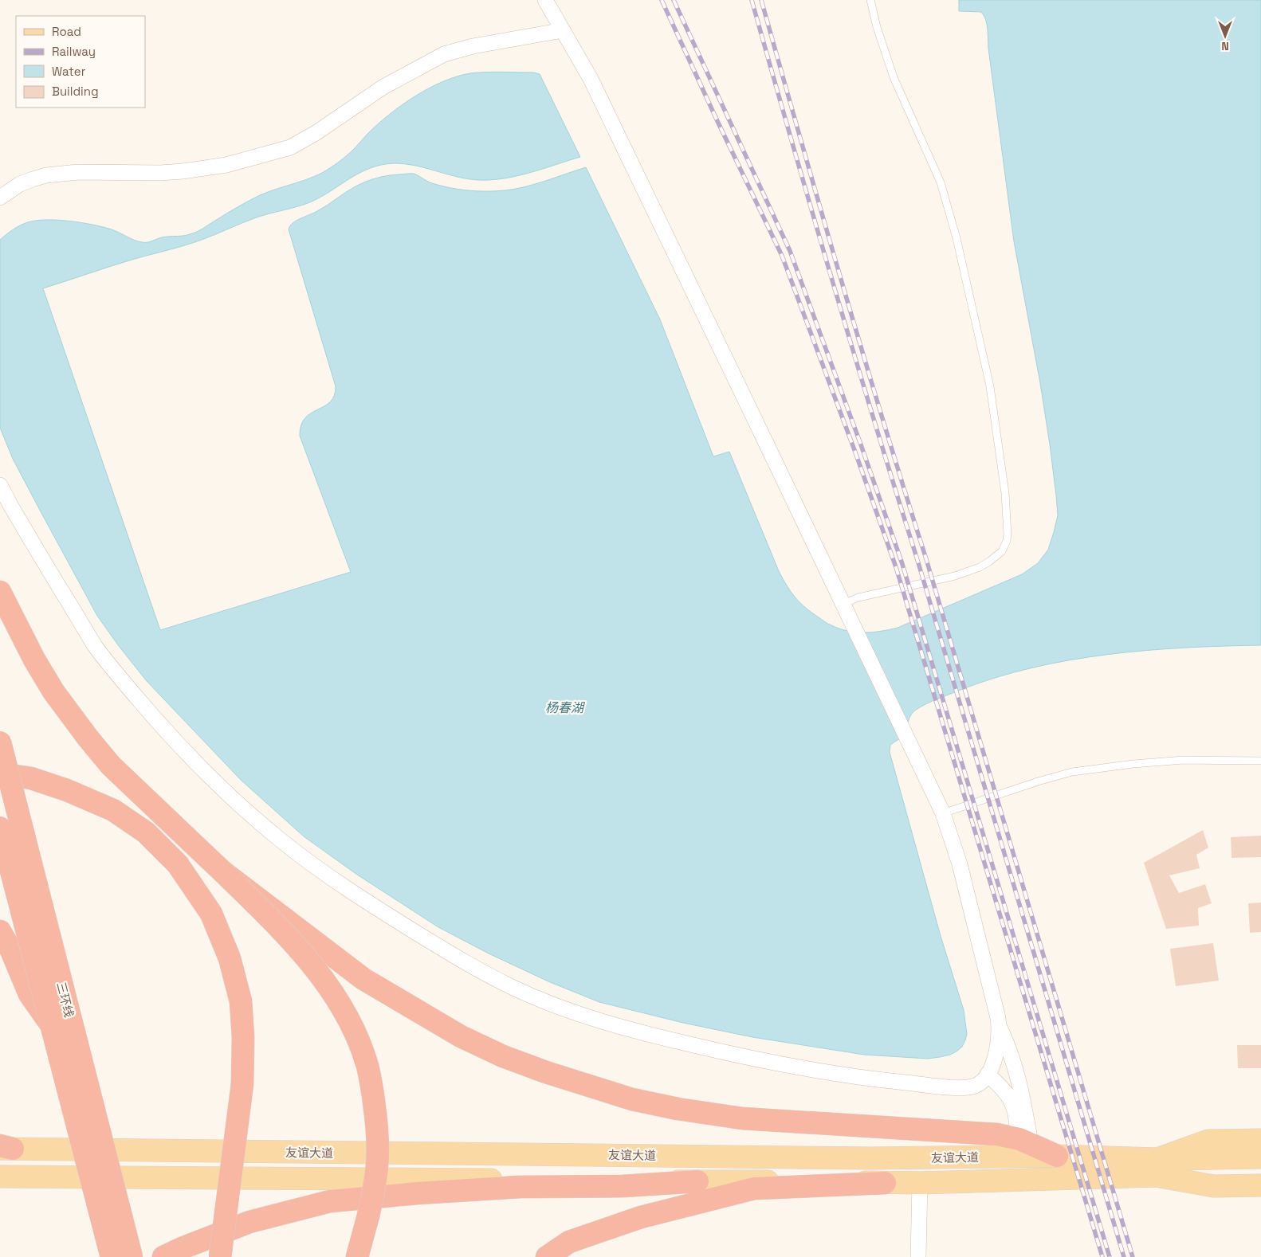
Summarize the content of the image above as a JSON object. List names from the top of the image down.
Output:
{
  "streets": {
    "highway": ["三环线"],
    "main road": ["友谊大道"]
  },
  "water": ["杨春湖"],
  "legend": [
    "Road",
    "Railway",
    "Water",
    "Building"
  ],
  "north": "bottom"
}
